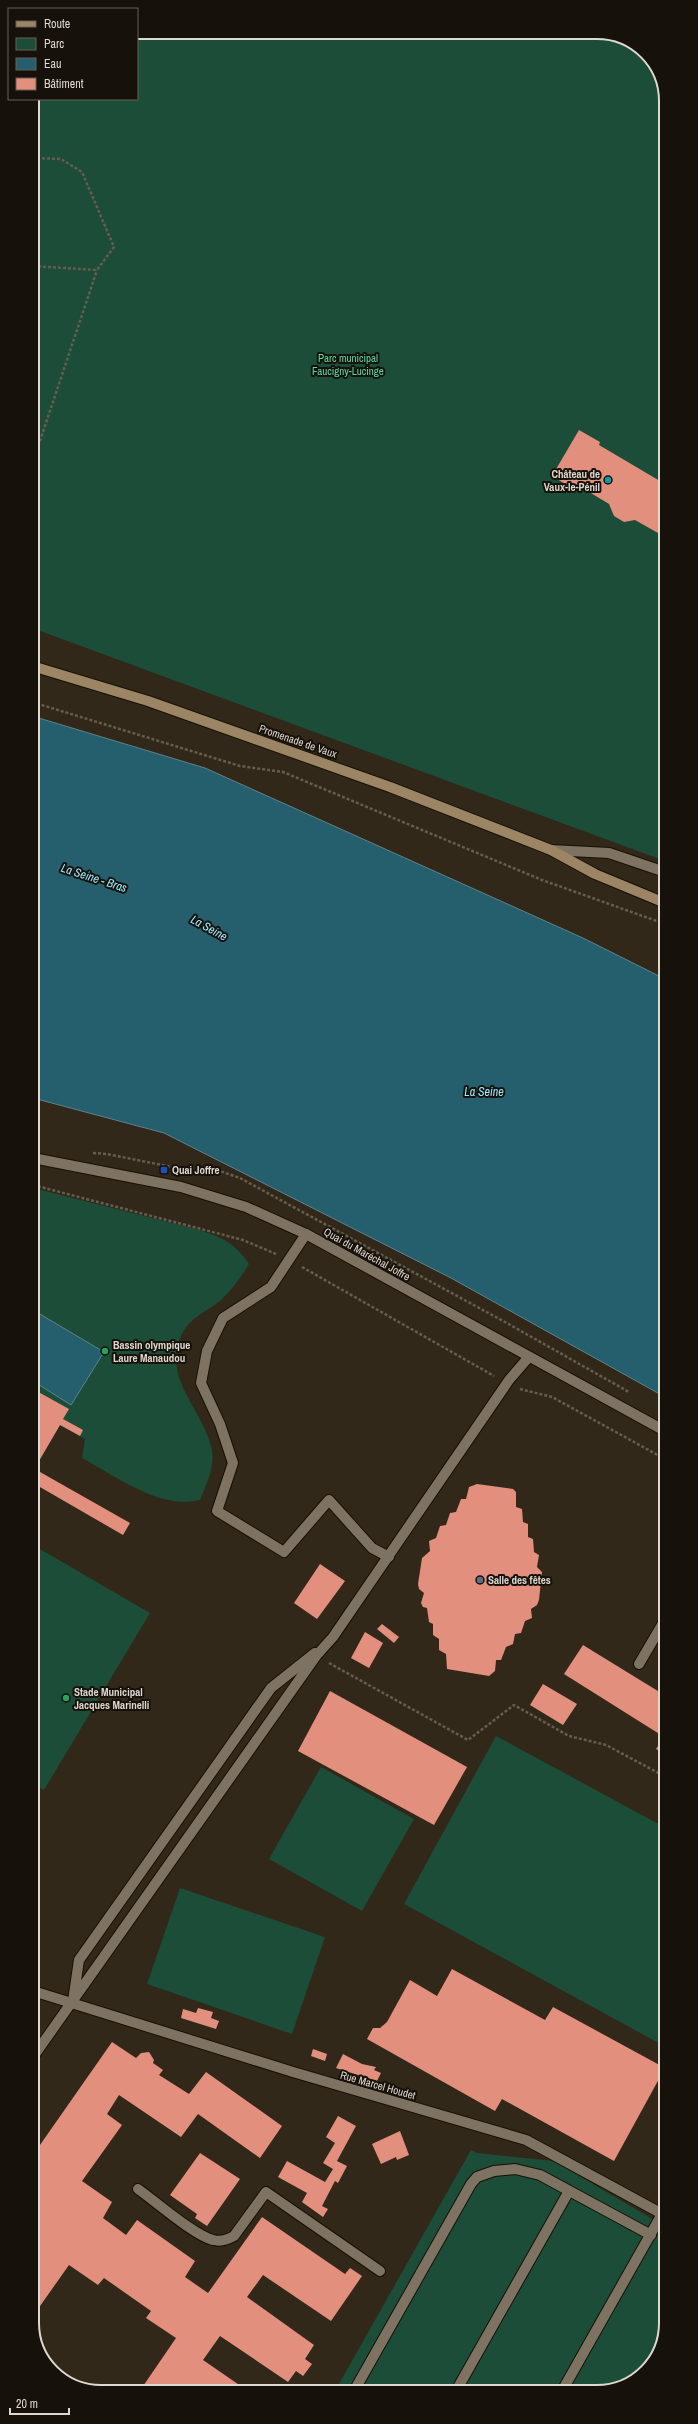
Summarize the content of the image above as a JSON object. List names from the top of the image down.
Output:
{
  "streets": {
    "main road": ["Promenade de Vaux"],
    "street": ["Quai du Maréchal Joffre", "Rue Marcel Houdet"]
  },
  "water": ["La Seine - Bras", "La Seine"],
  "parks": ["Parc municipal Faucigny-Lucinge"],
  "places": {
    "other": [
      "Château de Vaux-le-Pénil",
      "Bassin olympique Laure Manaudou",
      "Salle des fêtes",
      "Stade Municipal Jacques Marinelli"
    ],
    "transit": ["Quai Joffre"]
  },
  "legend": [
    "Route",
    "Parc",
    "Eau",
    "Bâtiment"
  ],
  "scale_bar": "20 m"
}
